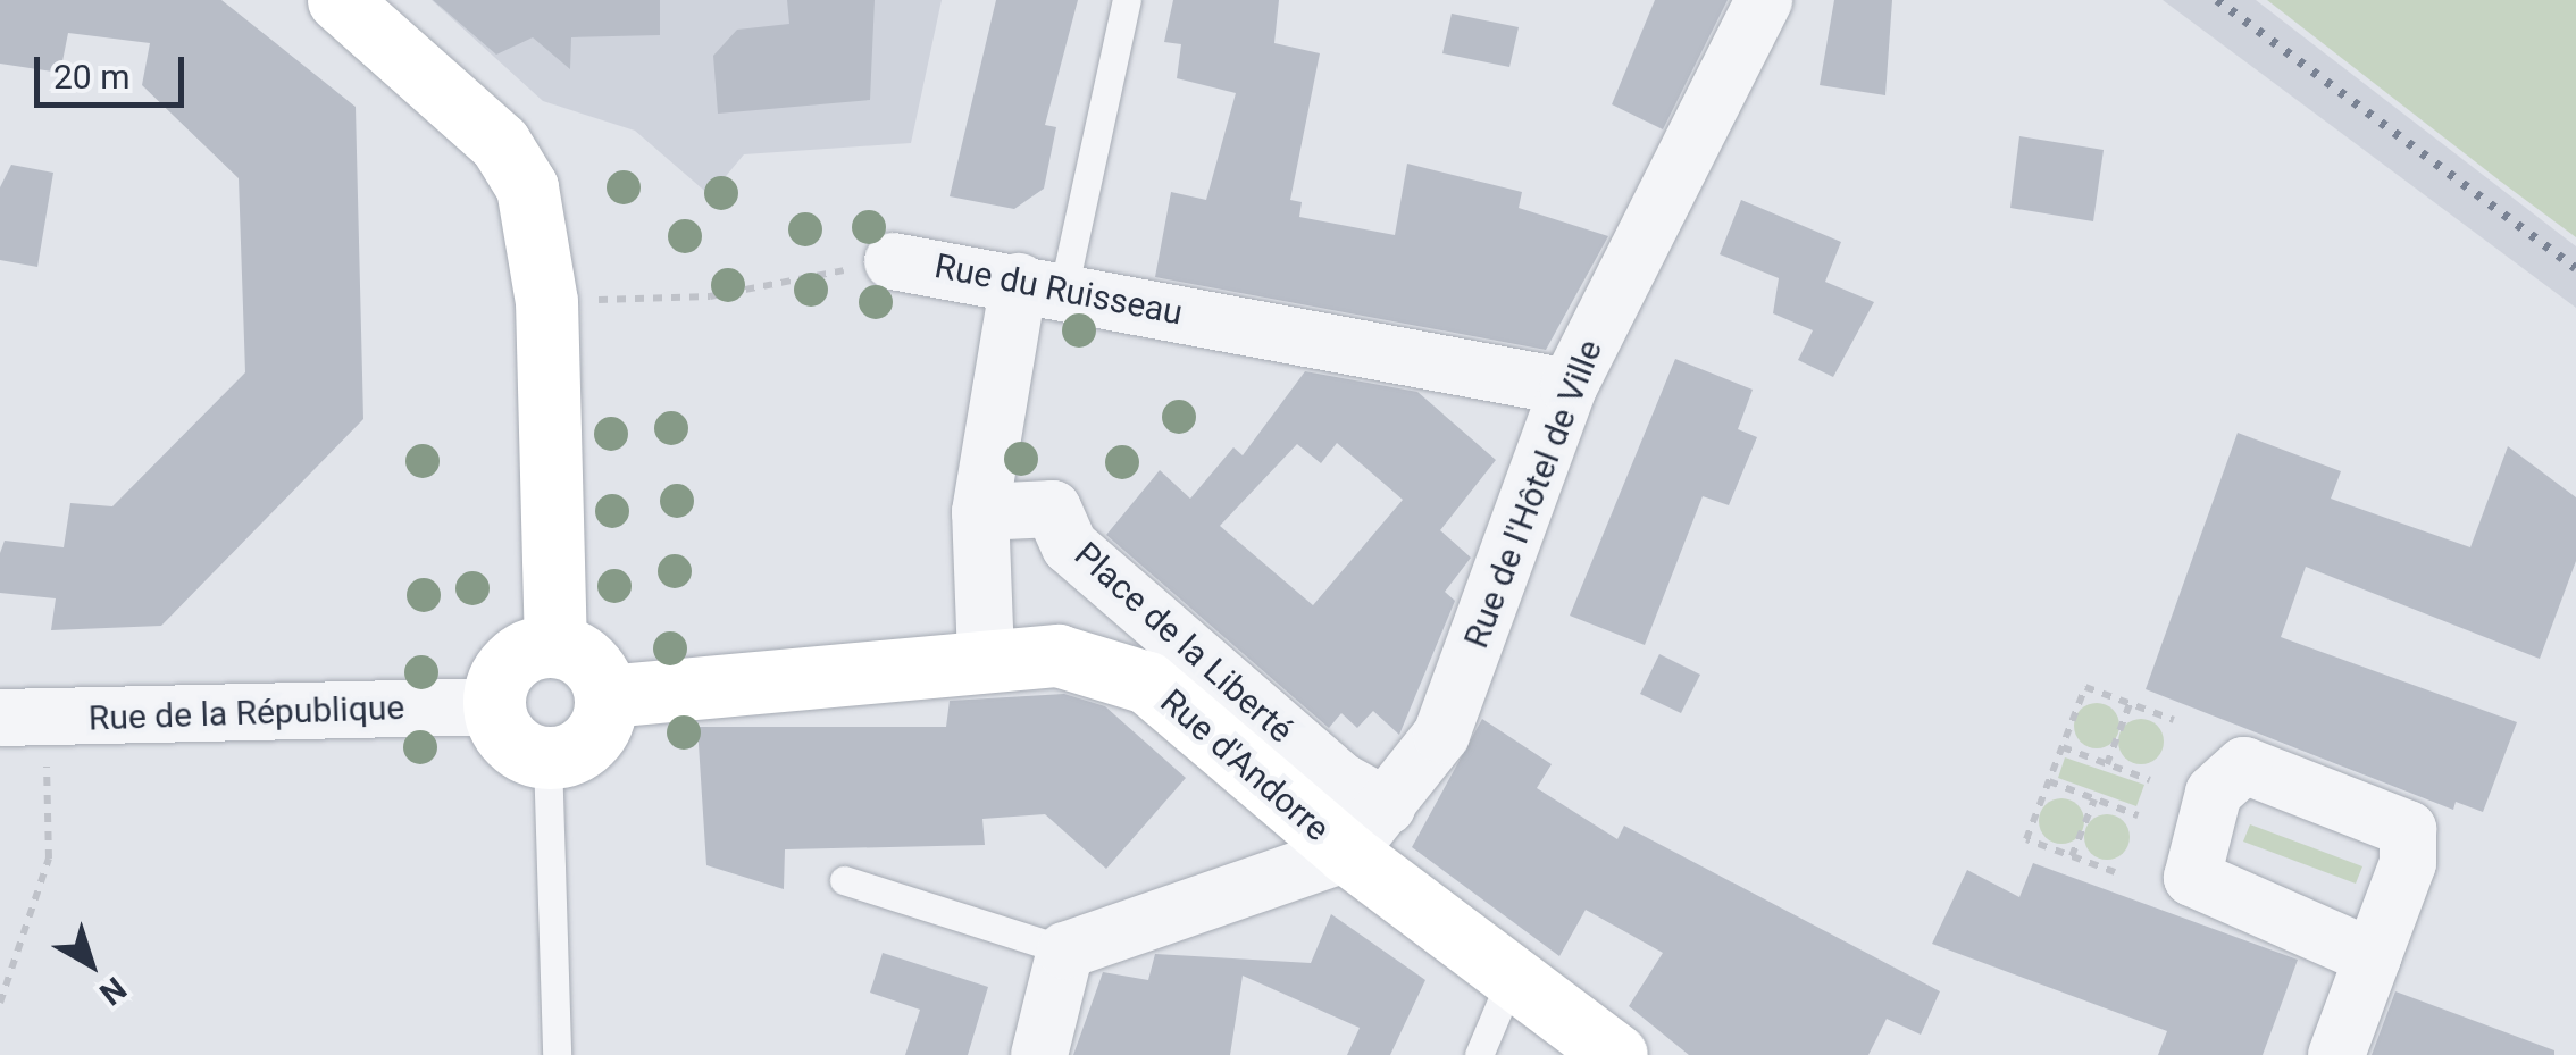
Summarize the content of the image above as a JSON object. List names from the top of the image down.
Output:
{
  "streets": {
    "main road": ["Rue d'Andorre"],
    "street": [
      "Rue du Ruisseau",
      "Rue de l'Hôtel de Ville",
      "Place de la Liberté",
      "Rue de la République"
    ]
  },
  "crossings": [
    ["Rue du Ruisseau", "Rue de l'Hôtel de Ville"],
    ["Rue de l'Hôtel de Ville", "Place de la Liberté"],
    ["Rue de l'Hôtel de Ville", "Rue d'Andorre"],
    ["Rue de la République", "Rue d'Andorre"]
  ],
  "scale_bar": "20 m",
  "north": "bottom right"
}
